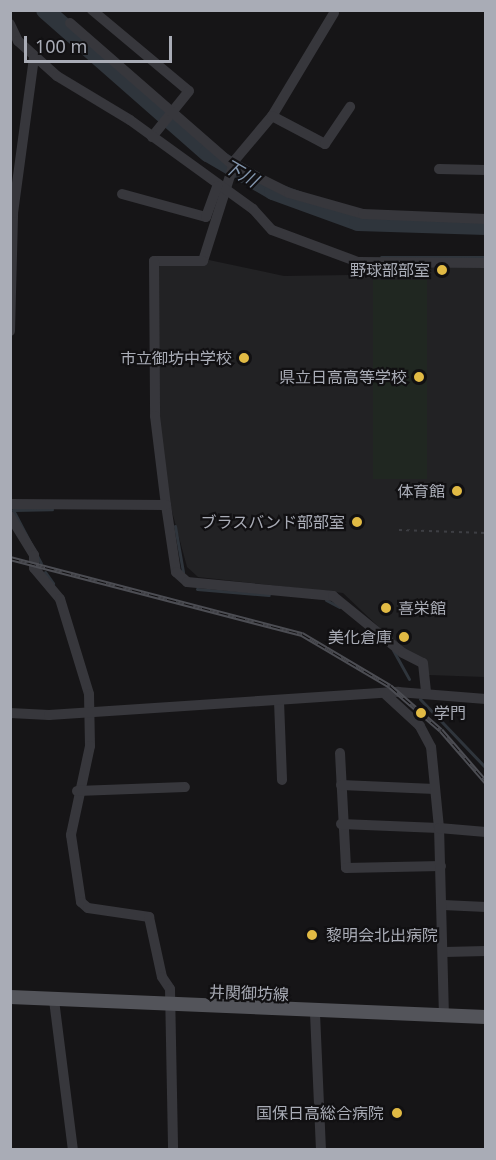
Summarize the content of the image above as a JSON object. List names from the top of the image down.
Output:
{
  "streets": {
    "main road": ["井関御坊線"]
  },
  "water": ["下川"],
  "places": [
    "野球部部室",
    "市立御坊中学校",
    "県立日高高等学校",
    "体育館",
    "ブラスバンド部部室",
    "喜栄館",
    "美化倉庫",
    "学門",
    "黎明会北出病院",
    "国保日高総合病院"
  ],
  "scale_bar": "100 m"
}
